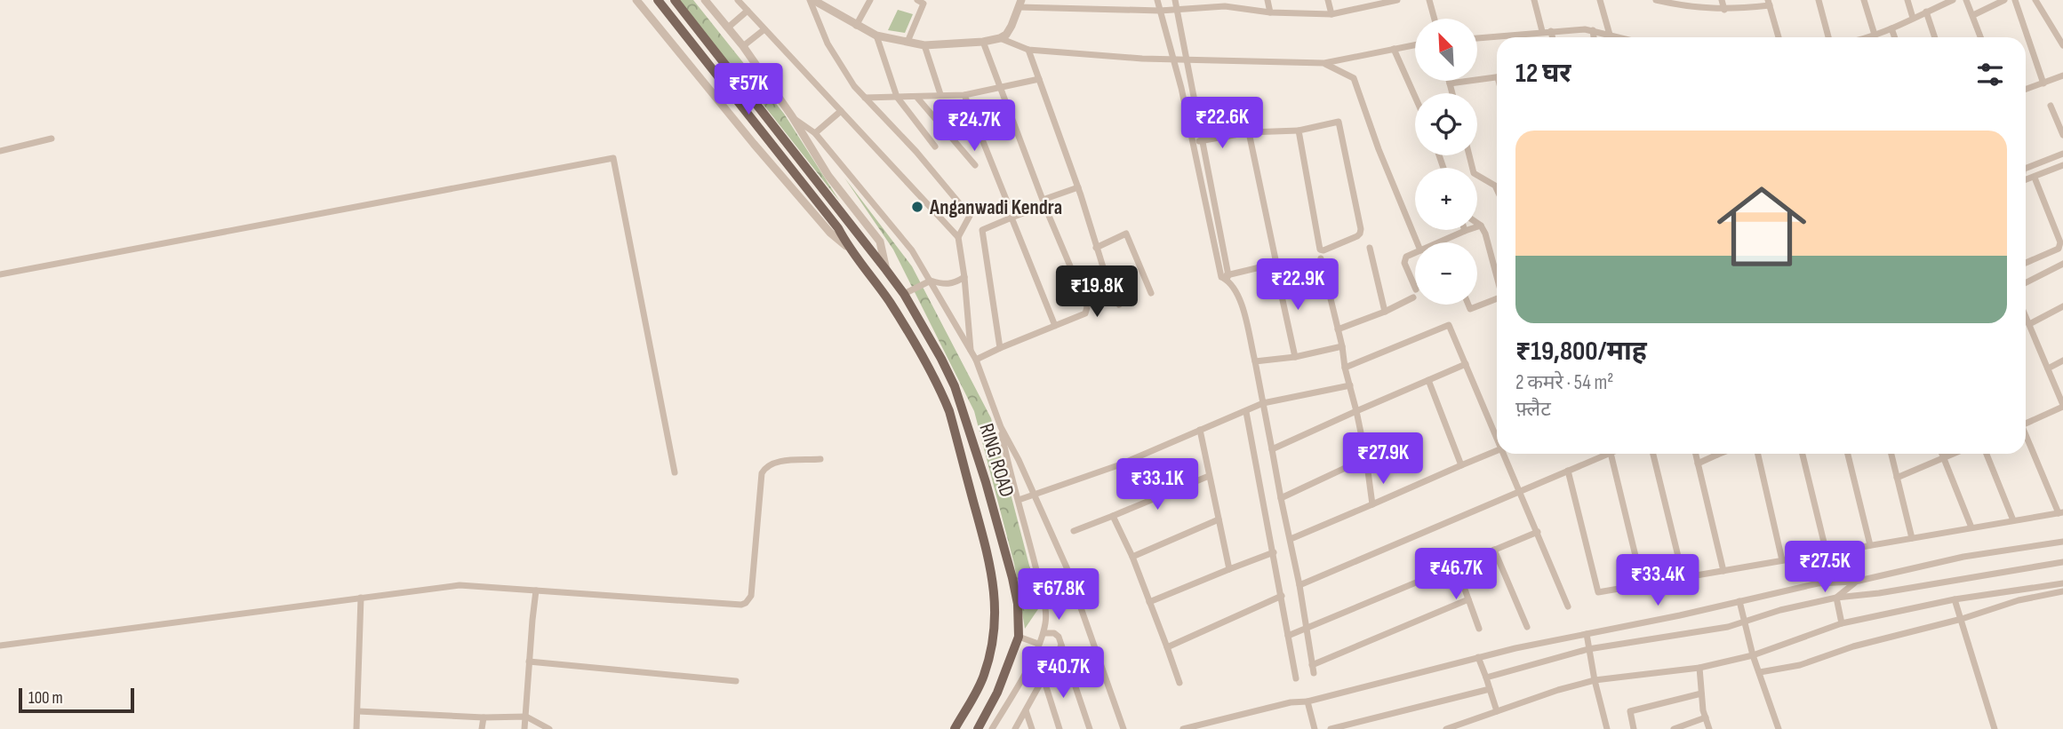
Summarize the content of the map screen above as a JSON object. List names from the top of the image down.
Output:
{
  "streets": {
    "main road": ["RING ROAD"]
  },
  "places": ["Anganwadi Kendra"],
  "scale_bar": "100 m",
  "north": "top left",
  "page": {
    "map_buttons": ["+", "−"],
    "heading": "12 घर",
    "price": [
      "₹57K",
      "₹22.6K",
      "₹24.7K",
      "₹22.9K",
      "₹19.8K",
      "₹27.9K",
      "₹33.1K",
      "₹27.5K",
      "₹46.7K",
      "₹33.4K",
      "₹67.8K",
      "₹40.7K"
    ],
    "list": [
      {
        "name": "₹19,800/माह",
        "note": "2 कमरे · 54 m² · फ़्लैट"
      }
    ],
    "scale": "100 m"
  }
}
